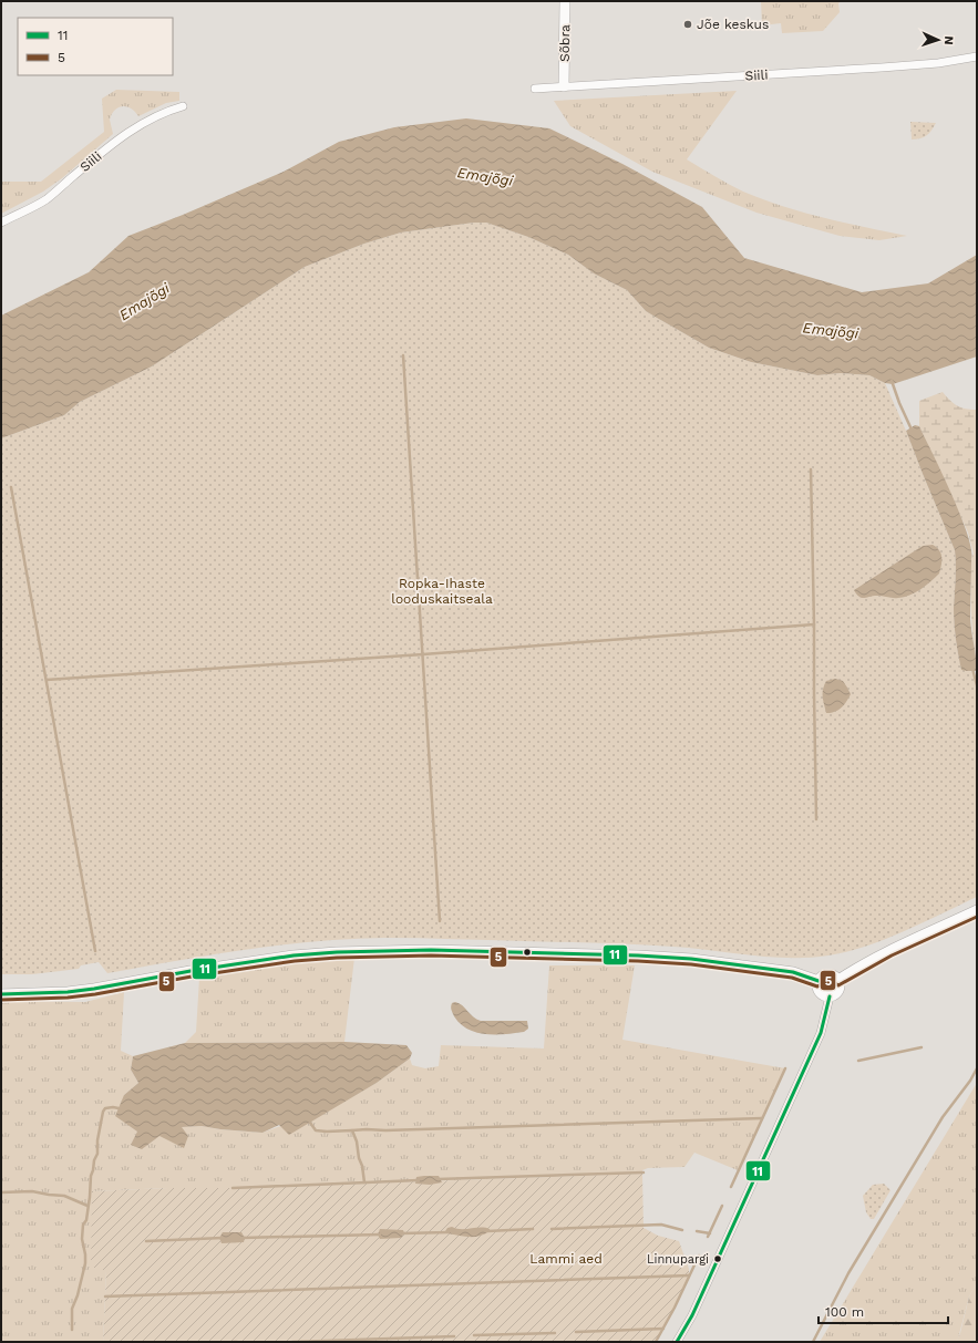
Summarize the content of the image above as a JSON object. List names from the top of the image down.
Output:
{
  "streets": {
    "street": ["Sõbra", "Siili"]
  },
  "crossings": [
    ["Sõbra", "Siili"]
  ],
  "water": ["Emajõgi"],
  "parks": ["Ropka-Ihaste looduskaitseala", "Lammi aed"],
  "places": ["Jõe keskus", "Linnupargi"],
  "lines": ["transit line 5", "transit line 11"],
  "legend": ["11", "5"],
  "scale_bar": "100 m",
  "north": "right"
}
